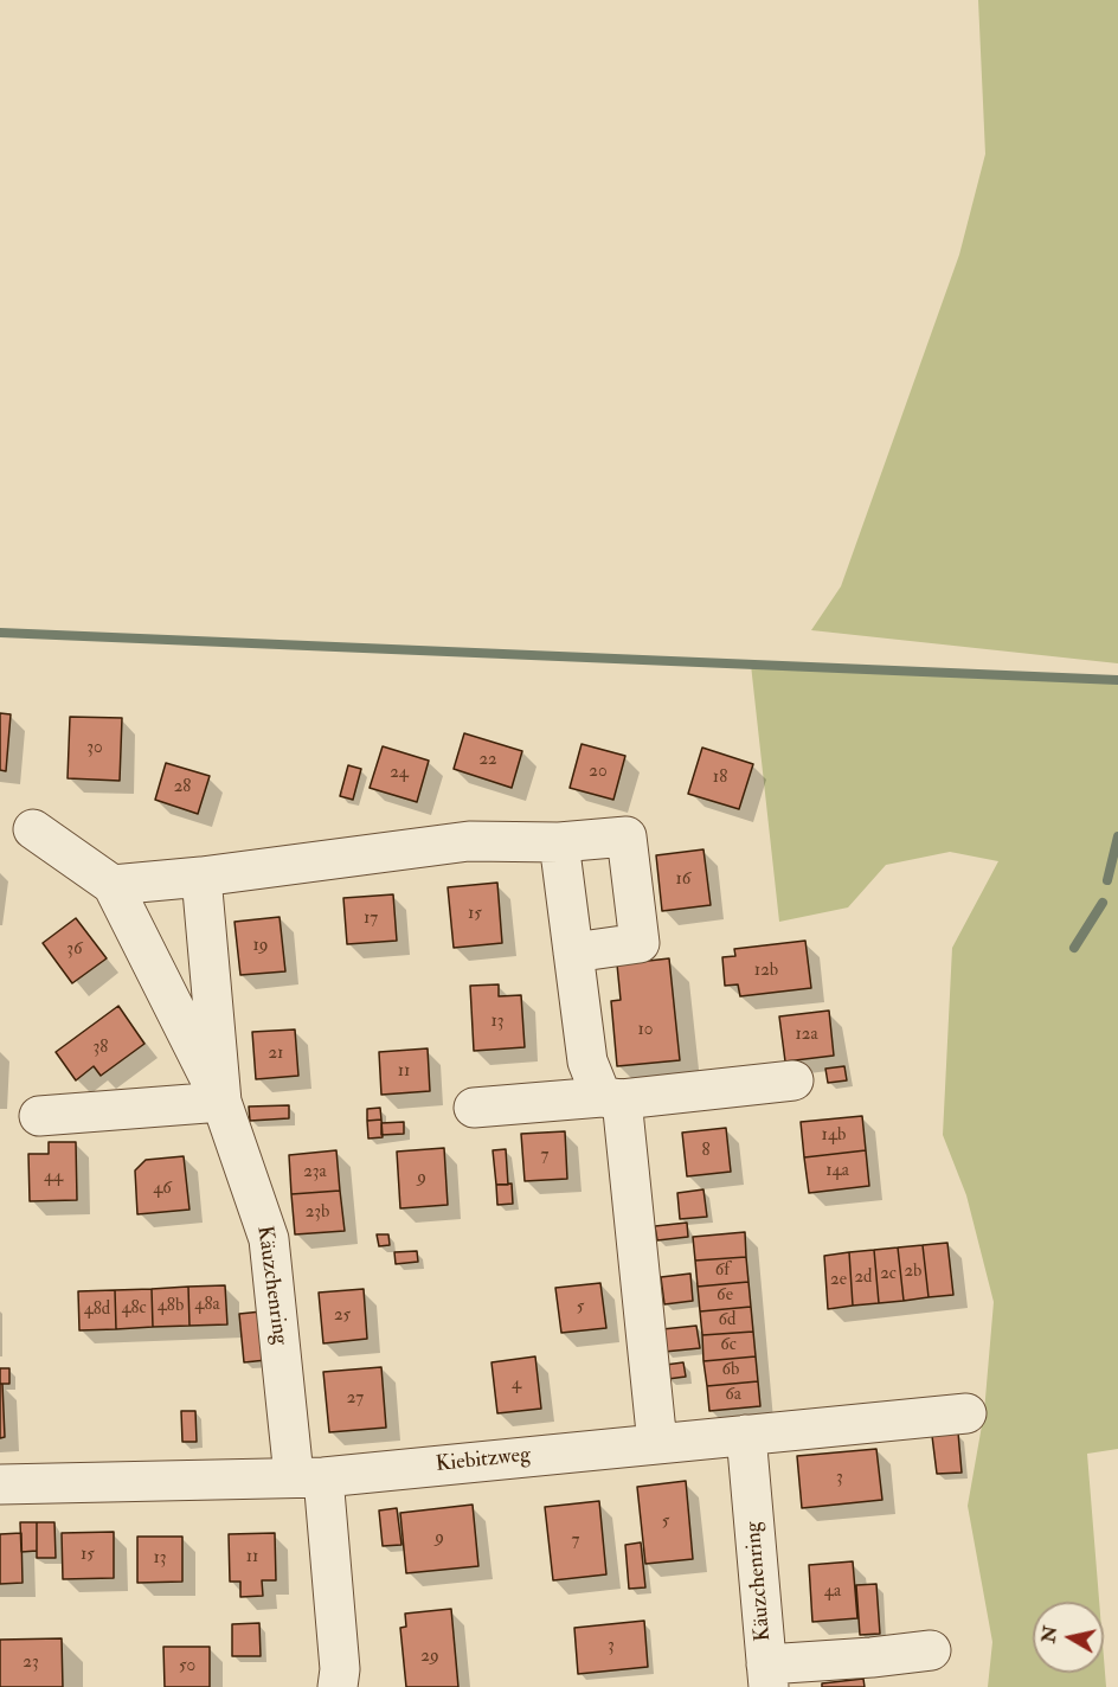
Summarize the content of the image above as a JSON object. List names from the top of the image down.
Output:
{
  "streets": {
    "street": ["Käuzchenring", "Kiebitzweg"]
  },
  "crossings": [
    ["Käuzchenring", "Kiebitzweg"]
  ],
  "house_numbers": [
    "30",
    "22",
    "20",
    "24",
    "18",
    "28",
    "16",
    "15",
    "17",
    "19",
    "36",
    "12b",
    "13",
    "10",
    "12a",
    "38",
    "21",
    "11",
    "14b",
    "8",
    "7",
    "14a",
    "23a",
    "44",
    "9",
    "46",
    "23b",
    "6f",
    "2b",
    "2c",
    "2d",
    "2e",
    "6e",
    "48a",
    "48b",
    "5",
    "48c",
    "48d",
    "25",
    "6d",
    "6c",
    "6b",
    "4",
    "6a",
    "27",
    "3",
    "5",
    "9",
    "7",
    "15",
    "11",
    "13",
    "4a",
    "3",
    "29",
    "23",
    "50"
  ],
  "north": "left"
}
